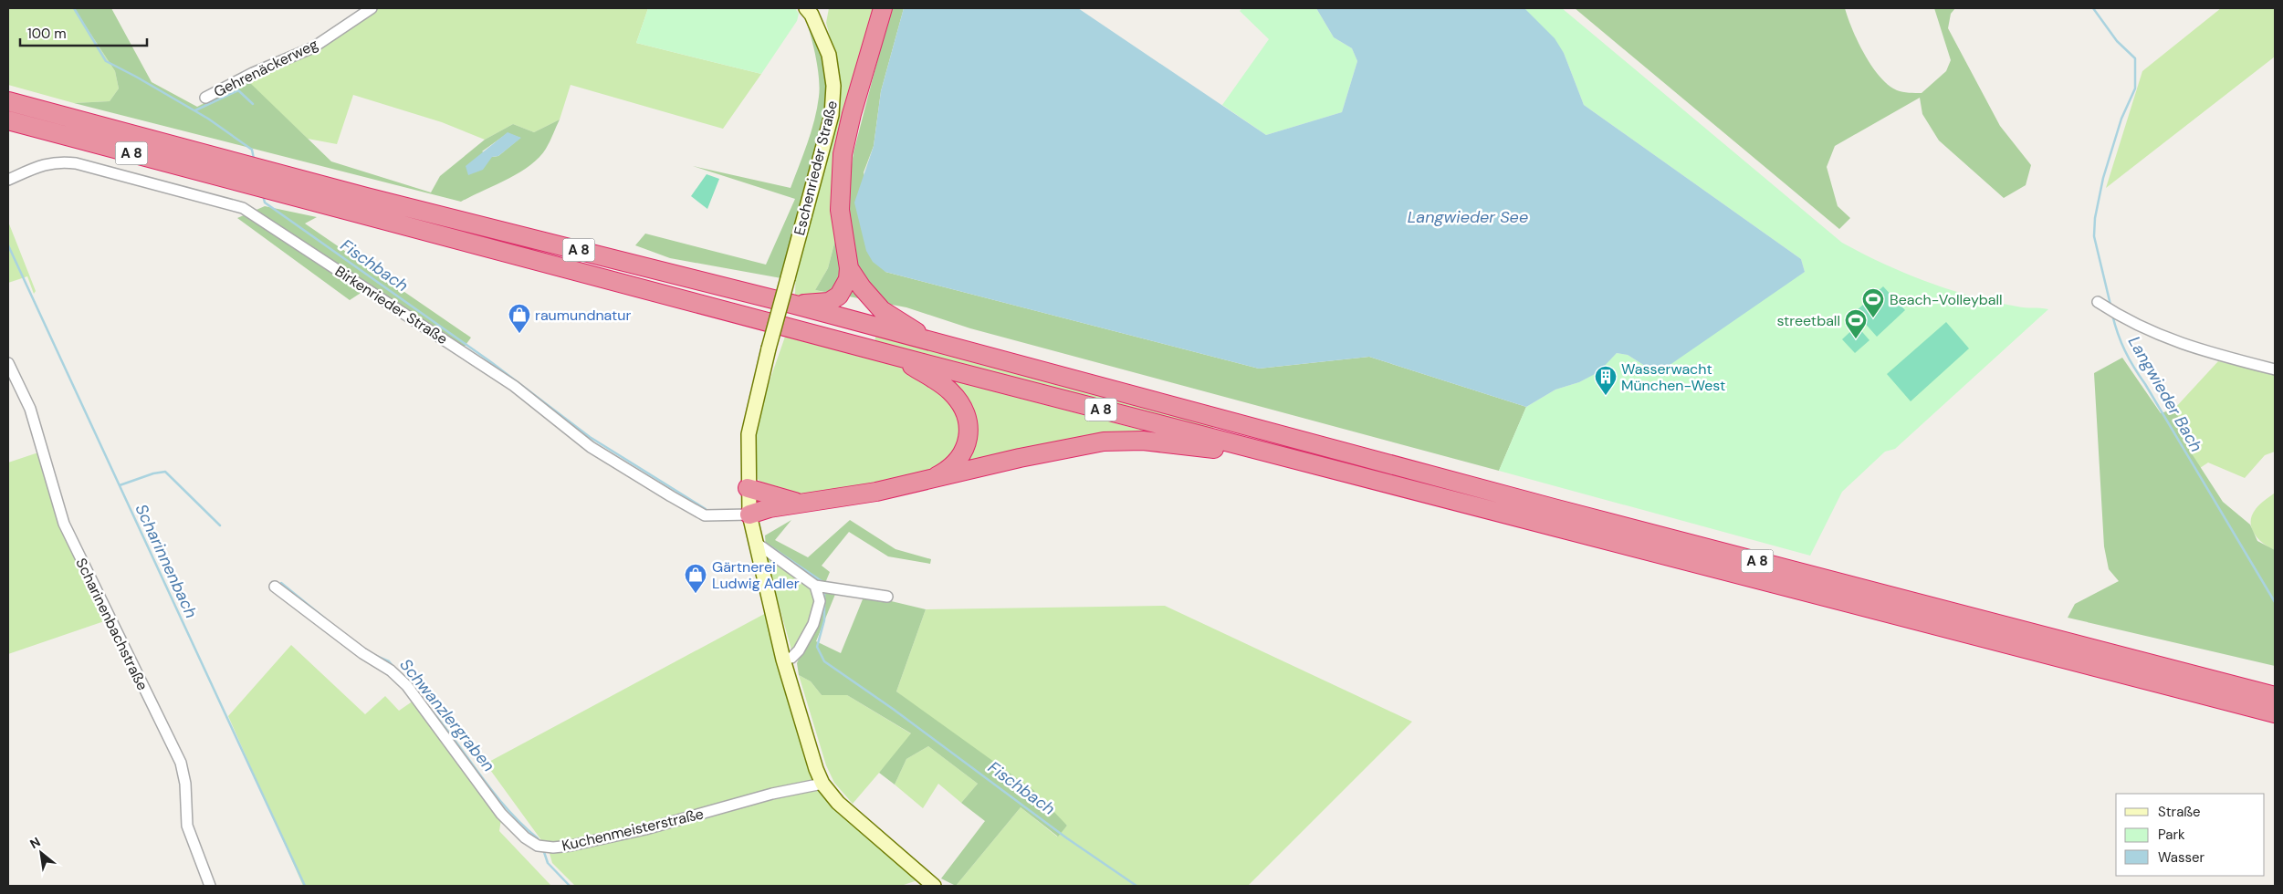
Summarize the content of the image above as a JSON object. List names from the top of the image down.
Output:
{
  "streets": {
    "highway": ["A 8"],
    "street": [
      "Gehrenäckerweg",
      "Eschenrieder Straße",
      "Birkenrieder Straße",
      "Scharinenbachstraße",
      "Kuchenmeisterstraße"
    ]
  },
  "water": [
    "Langwieder See",
    "Fischbach",
    "Langwieder Bach",
    "Scharinnenbach",
    "Schwanzlergraben"
  ],
  "places": {
    "sports": ["Beach-Volleyball", "streetball"],
    "shop": ["raumundnatur", "Gärtnerei Ludwig Adler"],
    "building": ["Wasserwacht München-West"]
  },
  "legend": ["Straße", "Park", "Wasser"],
  "scale_bar": "100 m",
  "north": "top left"
}
